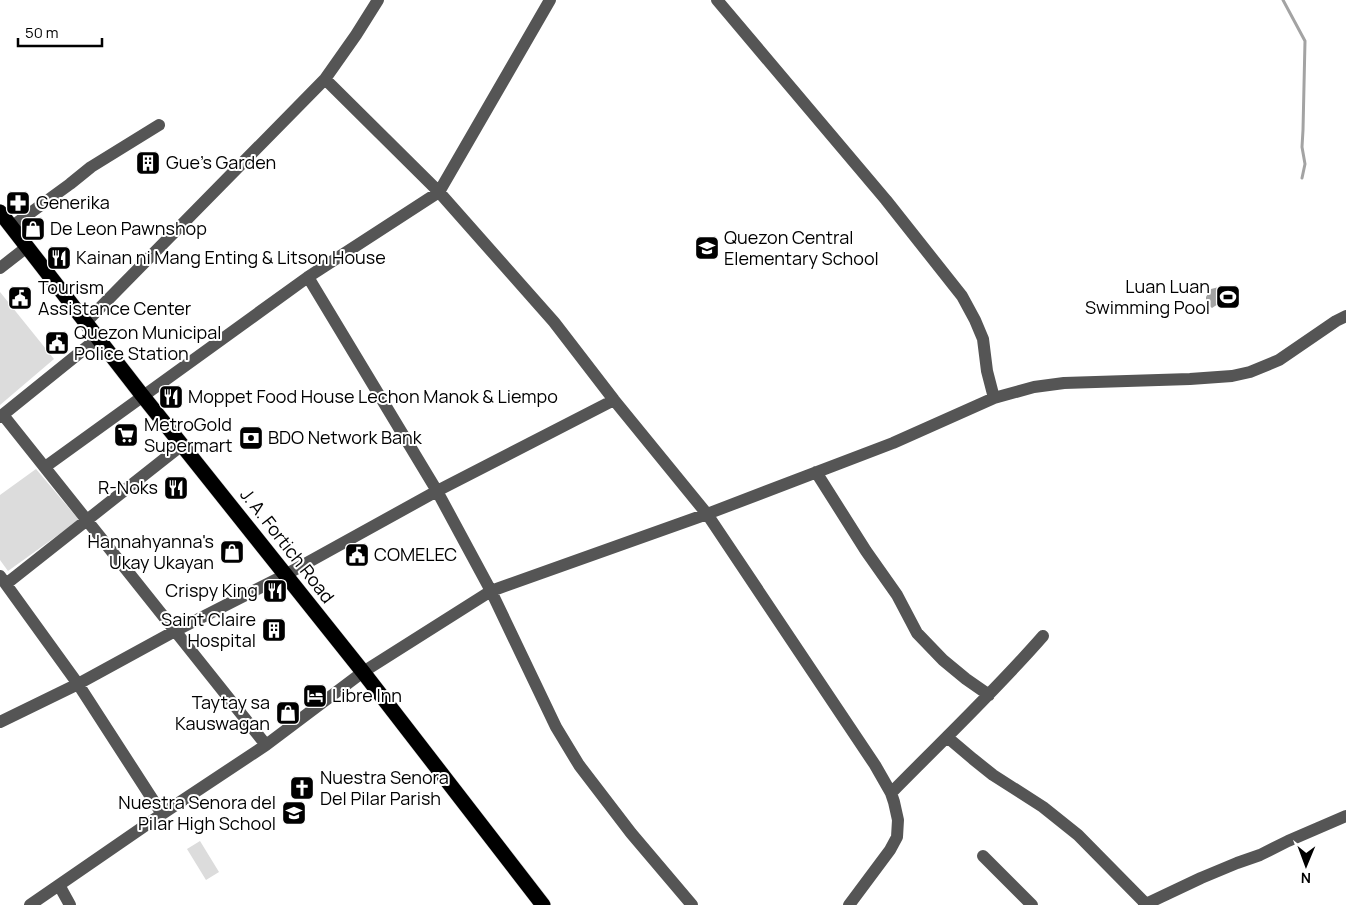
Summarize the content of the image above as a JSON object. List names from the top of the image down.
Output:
{
  "streets": {
    "highway": ["J. A. Fortich Road"]
  },
  "places": {
    "building": ["Gue's Garden", "Saint Claire Hospital"],
    "pharmacy": ["Generika"],
    "shop": ["De Leon Pawnshop", "Hannahyanna's Ukay Ukayan", "Taytay sa Kauswagan"],
    "school or university": ["Quezon Central Elementary School", "Nuestra Senora del Pilar High School"],
    "restaurant": [
      "Kainan ni Mang Enting & Litson House",
      "Moppet Food House Lechon Manok & Liempo",
      "R-Noks",
      "Crispy King"
    ],
    "sports": ["Luan Luan Swimming Pool"],
    "public building": ["Tourism Assistance Center", "Quezon Municipal Police Station", "COMELEC"],
    "supermarket": ["MetroGold Supermart"],
    "bank": ["BDO Network Bank"],
    "hotel": ["Libre Inn"],
    "church": ["Nuestra Senora Del Pilar Parish"]
  },
  "scale_bar": "50 m",
  "north": "bottom"
}
